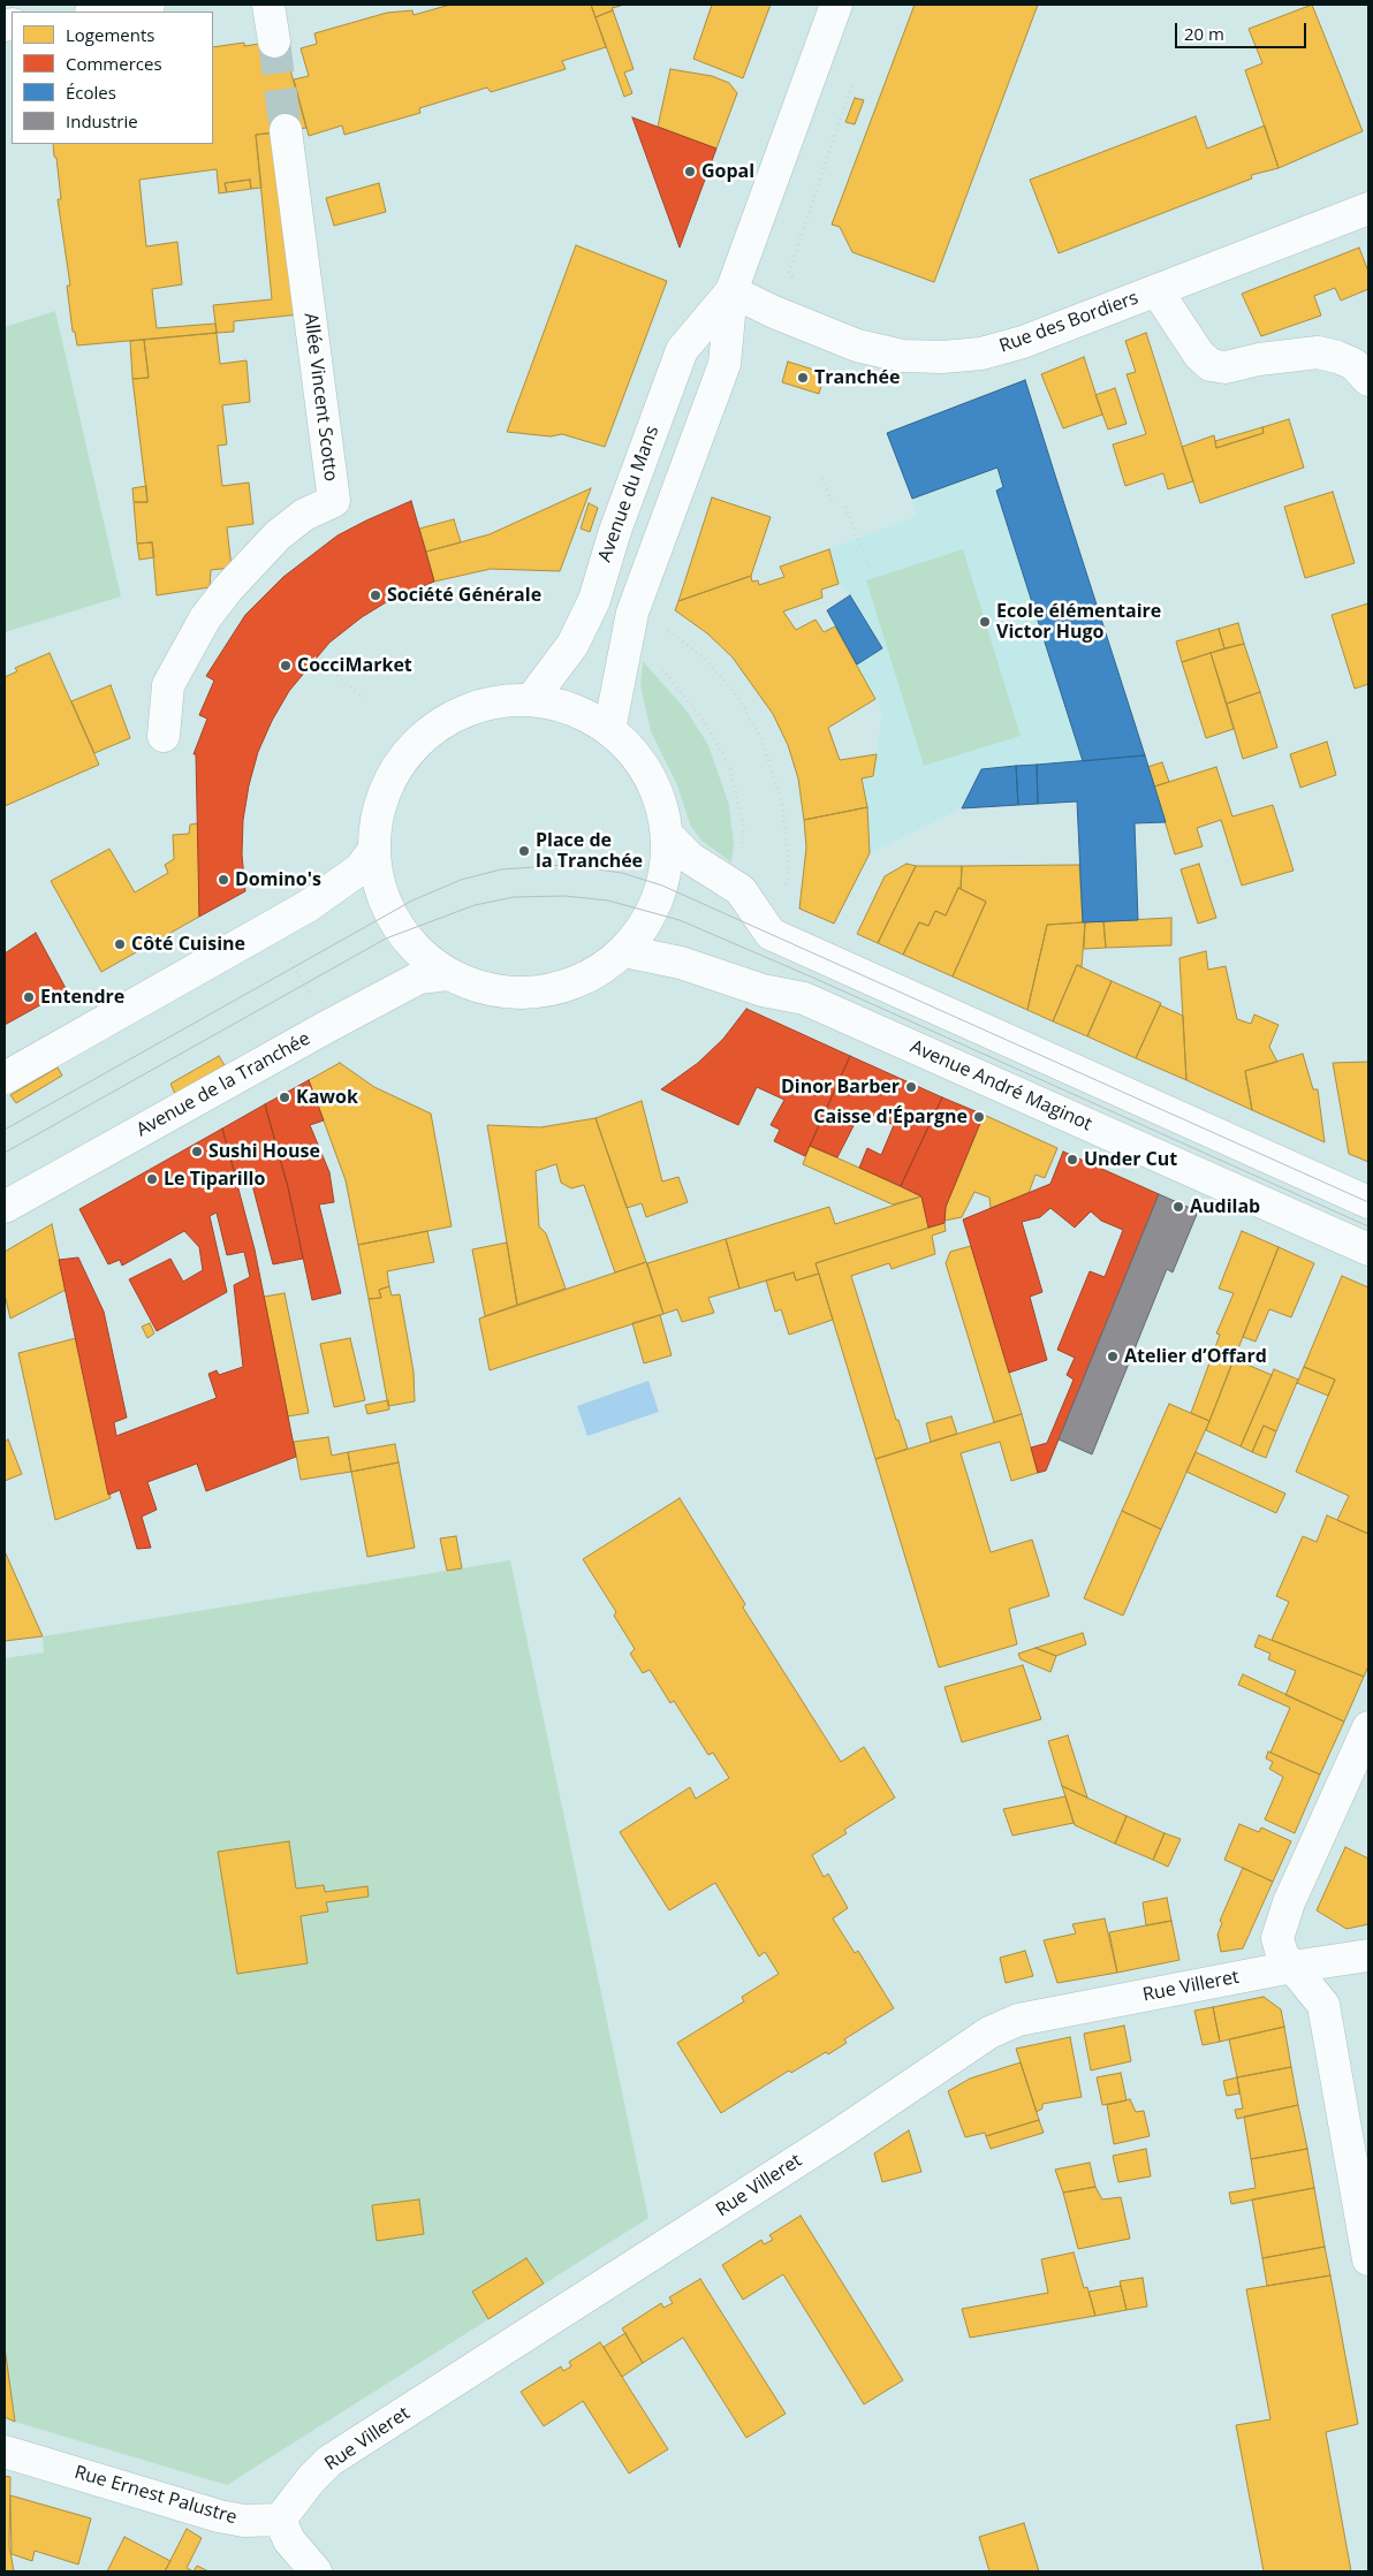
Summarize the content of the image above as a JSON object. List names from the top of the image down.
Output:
{
  "streets": {
    "main road": [
      "Rue des Bordiers",
      "Allée Vincent Scotto",
      "Avenue du Mans",
      "Avenue de la Tranchée",
      "Avenue André Maginot",
      "Rue Villeret",
      "Rue Ernest Palustre"
    ]
  },
  "crossings": [
    ["Rue des Bordiers", "Avenue du Mans"],
    ["Rue Villeret", "Rue Ernest Palustre"]
  ],
  "places": [
    "Gopal",
    "Tranchée",
    "Société Générale",
    "Ecole élémentaire Victor Hugo",
    "CocciMarket",
    "Place de la Tranchée",
    "Domino's",
    "Côté Cuisine",
    "Entendre",
    "Dinor Barber",
    "Kawok",
    "Caisse d'Épargne",
    "Sushi House",
    "Under Cut",
    "Le Tiparillo",
    "Audilab",
    "Atelier d’Offard"
  ],
  "legend": [
    "Logements",
    "Commerces",
    "Écoles",
    "Industrie"
  ],
  "scale_bar": "20 m"
}
